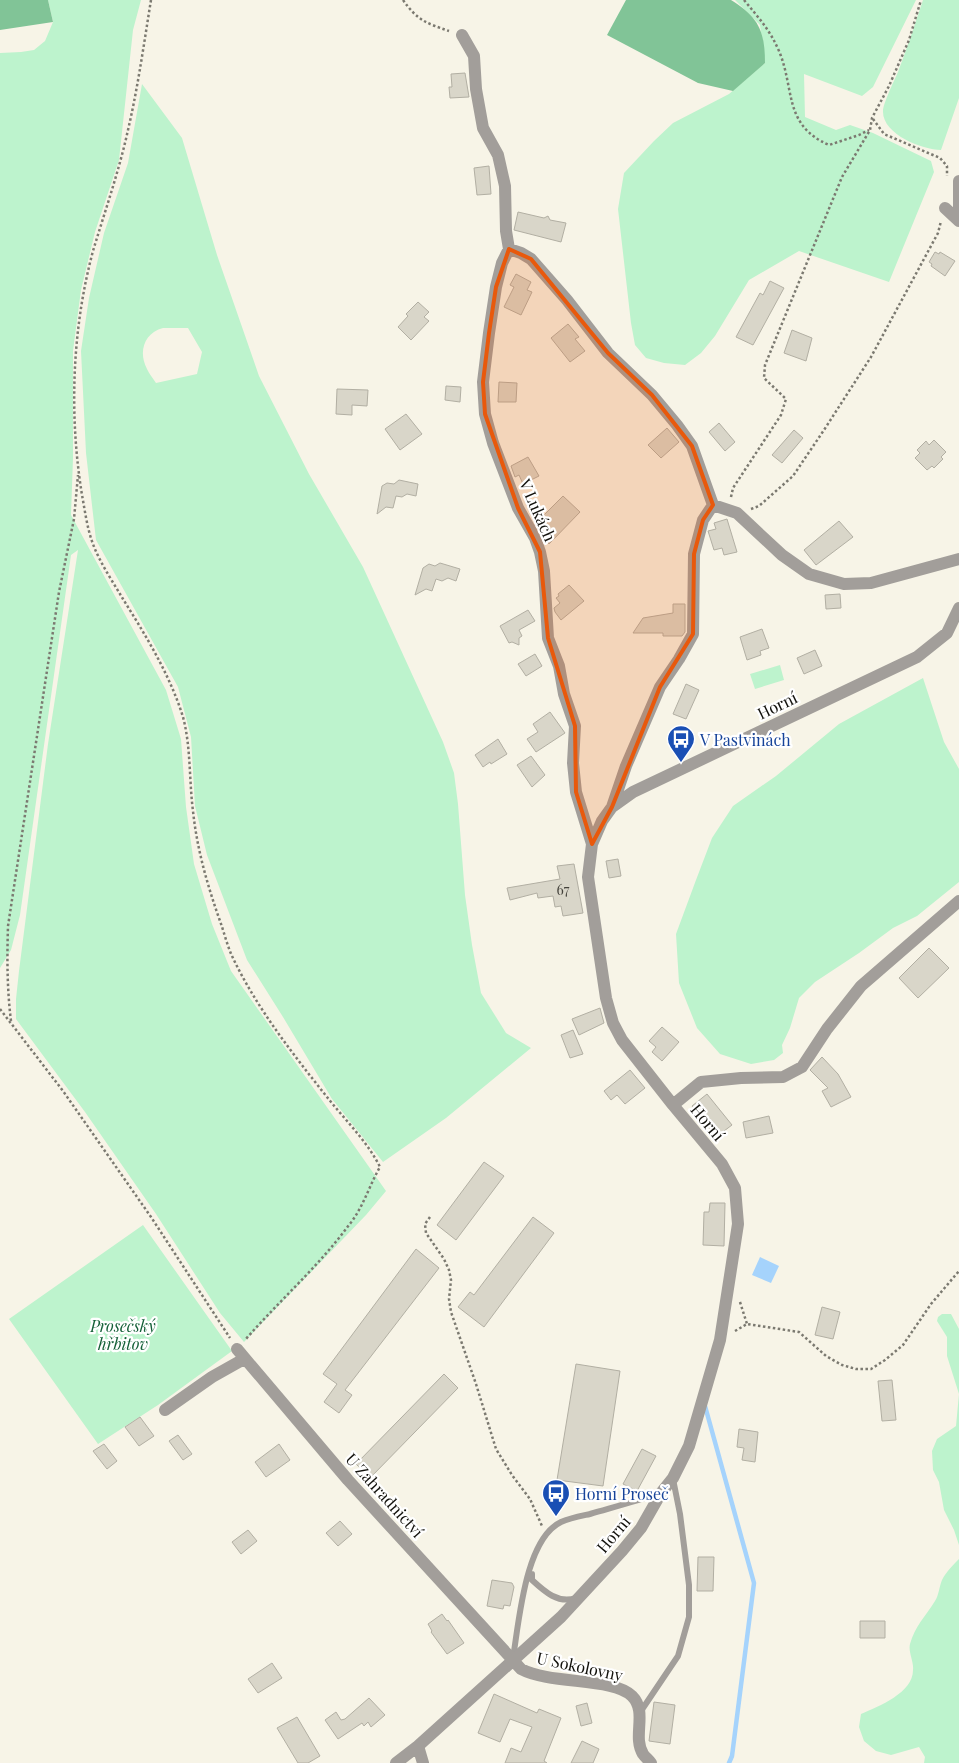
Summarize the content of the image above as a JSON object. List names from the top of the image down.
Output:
{
  "streets": {
    "street": [
      "V Lukách",
      "Horní",
      "U Zahradnictví",
      "U Sokolovny"
    ]
  },
  "crossings": [
    ["V Lukách", "Horní"],
    ["Horní", "U Zahradnictví"],
    ["Horní", "U Sokolovny"],
    ["U Zahradnictví", "U Sokolovny"]
  ],
  "parks": ["Prosečský hřbitov"],
  "places": {
    "bus stop": ["V Pastvinách", "Horní Proseč"]
  },
  "house_numbers": ["67"]
}
